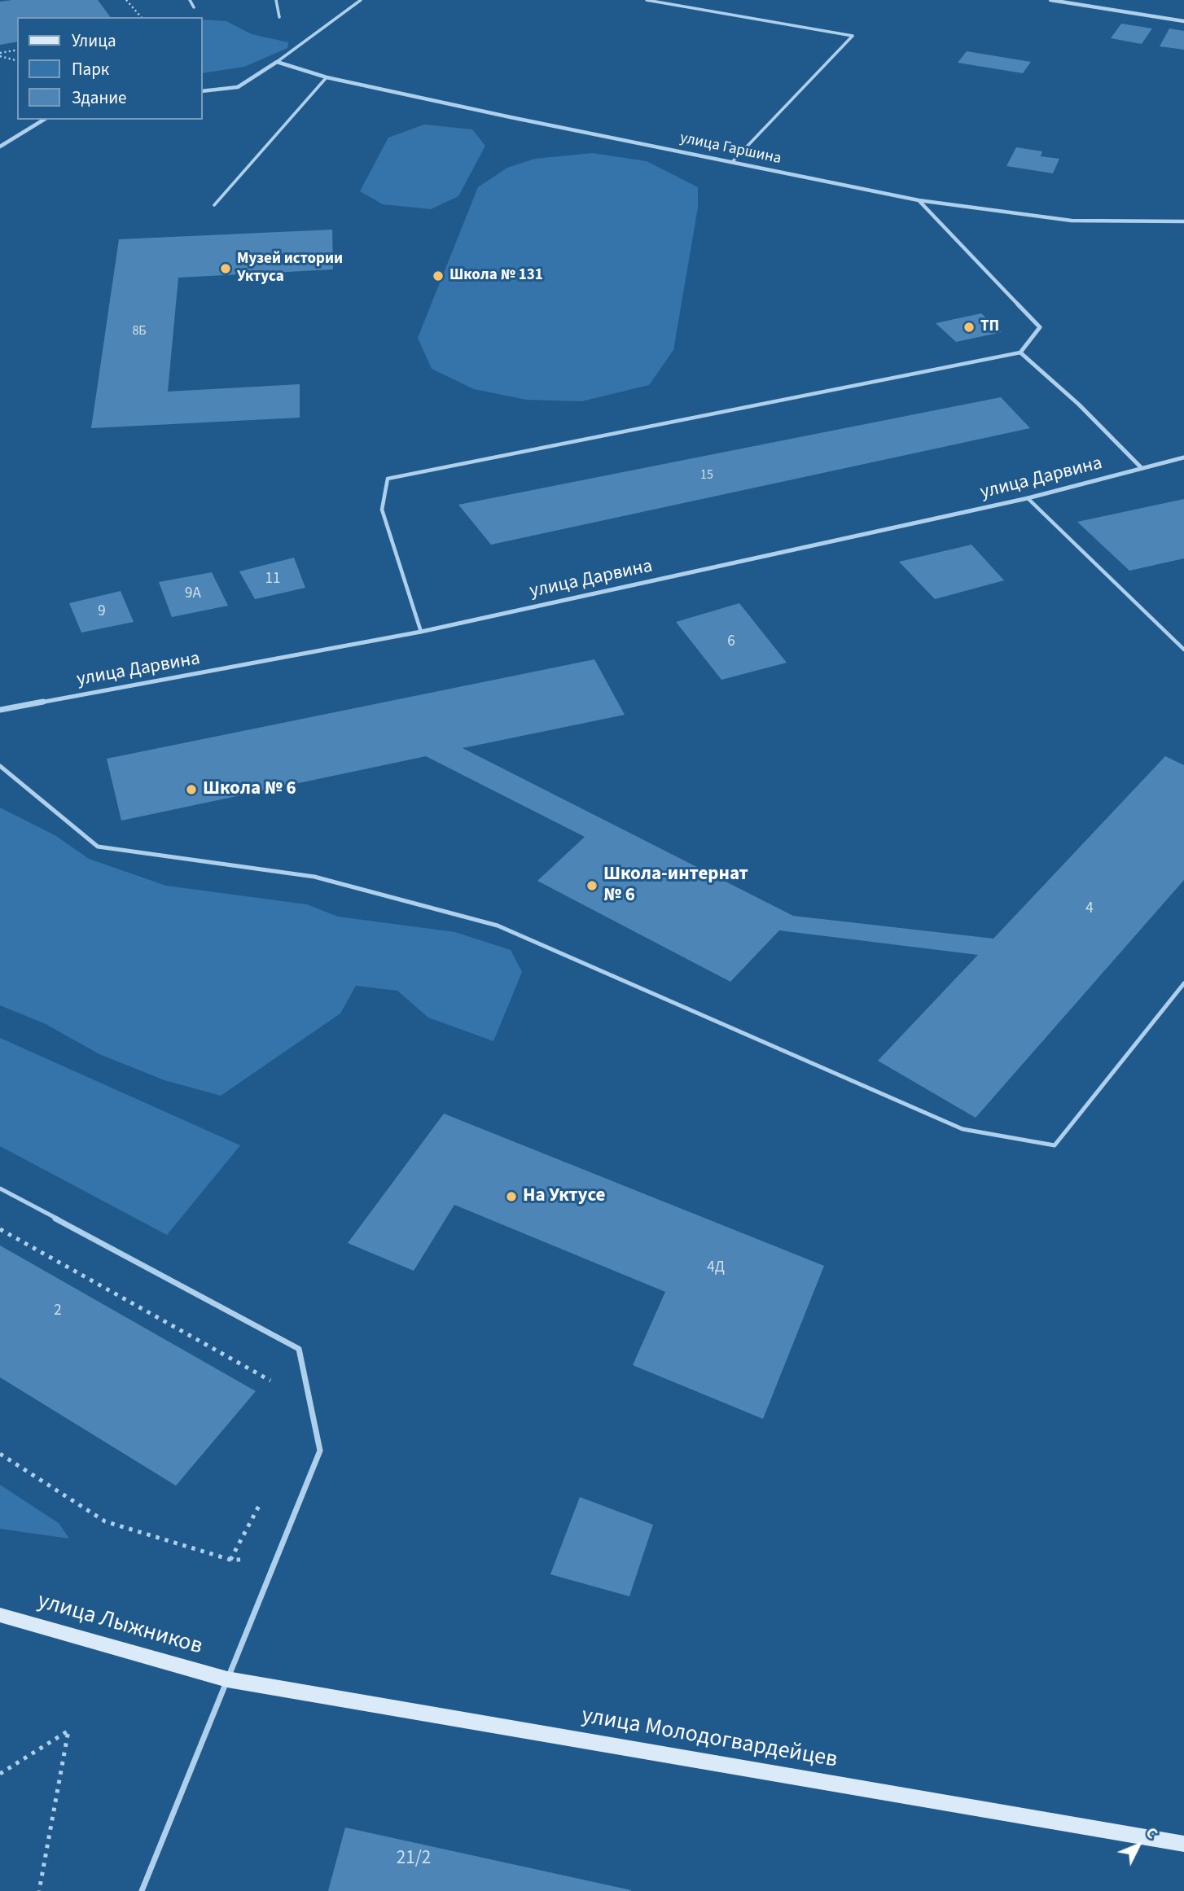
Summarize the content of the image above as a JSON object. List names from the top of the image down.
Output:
{
  "streets": {
    "street": [
      "улица Гаршина",
      "улица Дарвина",
      "улица Лыжников",
      "улица Молодогвардейцев"
    ]
  },
  "crossings": [
    ["улица Лыжников", "улица Молодогвардейцев"]
  ],
  "places": [
    "Музей истории Уктуса",
    "Школа № 131",
    "ТП",
    "Школа № 6",
    "Школа-интернат № 6",
    "На Уктусе"
  ],
  "house_numbers": [
    "8Б",
    "15",
    "11",
    "9А",
    "9",
    "6",
    "4",
    "4Д",
    "2",
    "21/2"
  ],
  "legend": ["Улица", "Парк", "Здание"],
  "north": "top right"
}
